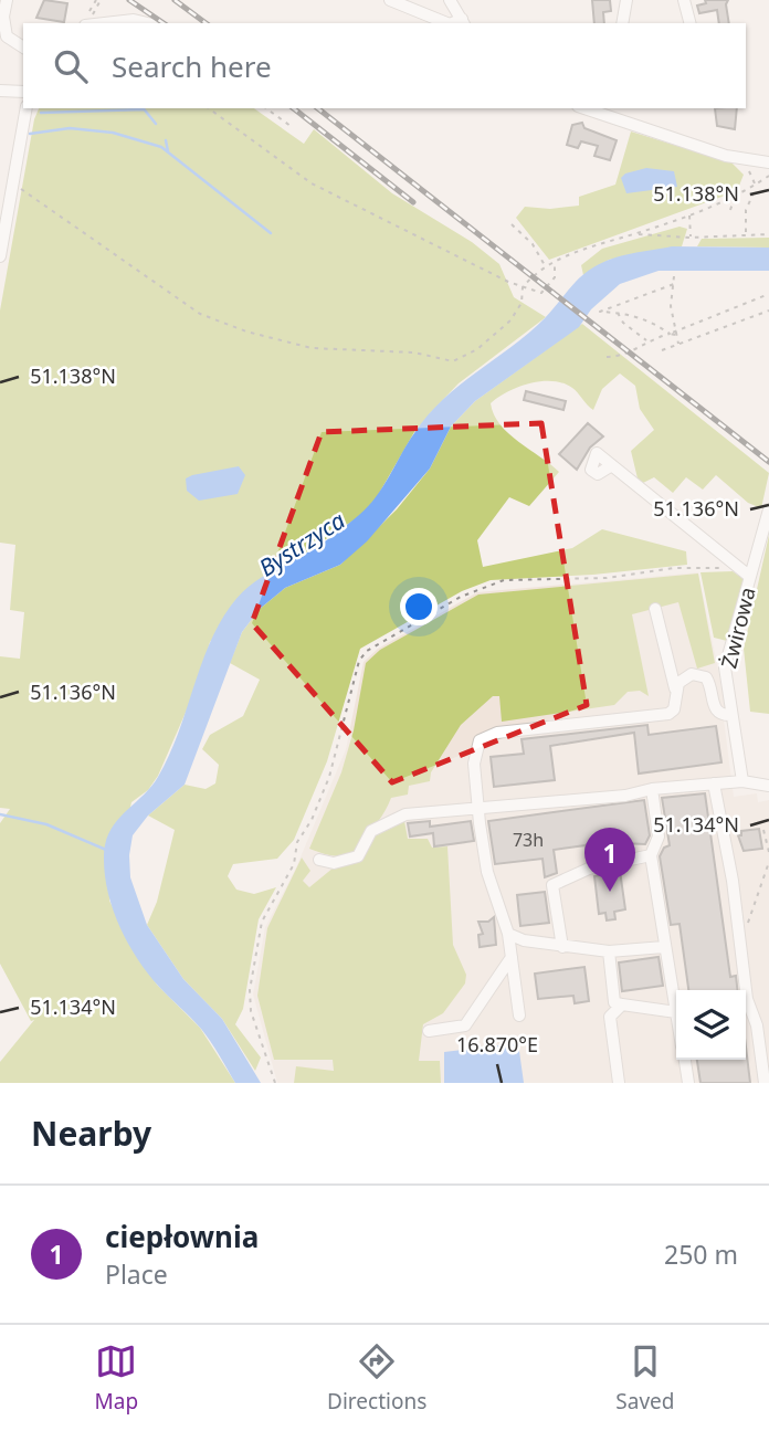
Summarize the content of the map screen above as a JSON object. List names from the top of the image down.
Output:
{
  "streets": {
    "street": ["Żwirowa"]
  },
  "water": ["Bystrzyca"],
  "house_numbers": ["73h"],
  "page": {
    "search": "Search here",
    "pins": "1",
    "heading": "Nearby",
    "list": [
      {
        "mark": "1",
        "name": "ciepłownia",
        "note": "Place",
        "value": "250 m"
      }
    ],
    "nav": ["Map", "Directions", "Saved"]
  },
  "coordinates": [
    "51.138°N",
    "51.136°N",
    "51.134°N",
    "16.870°E"
  ]
}
